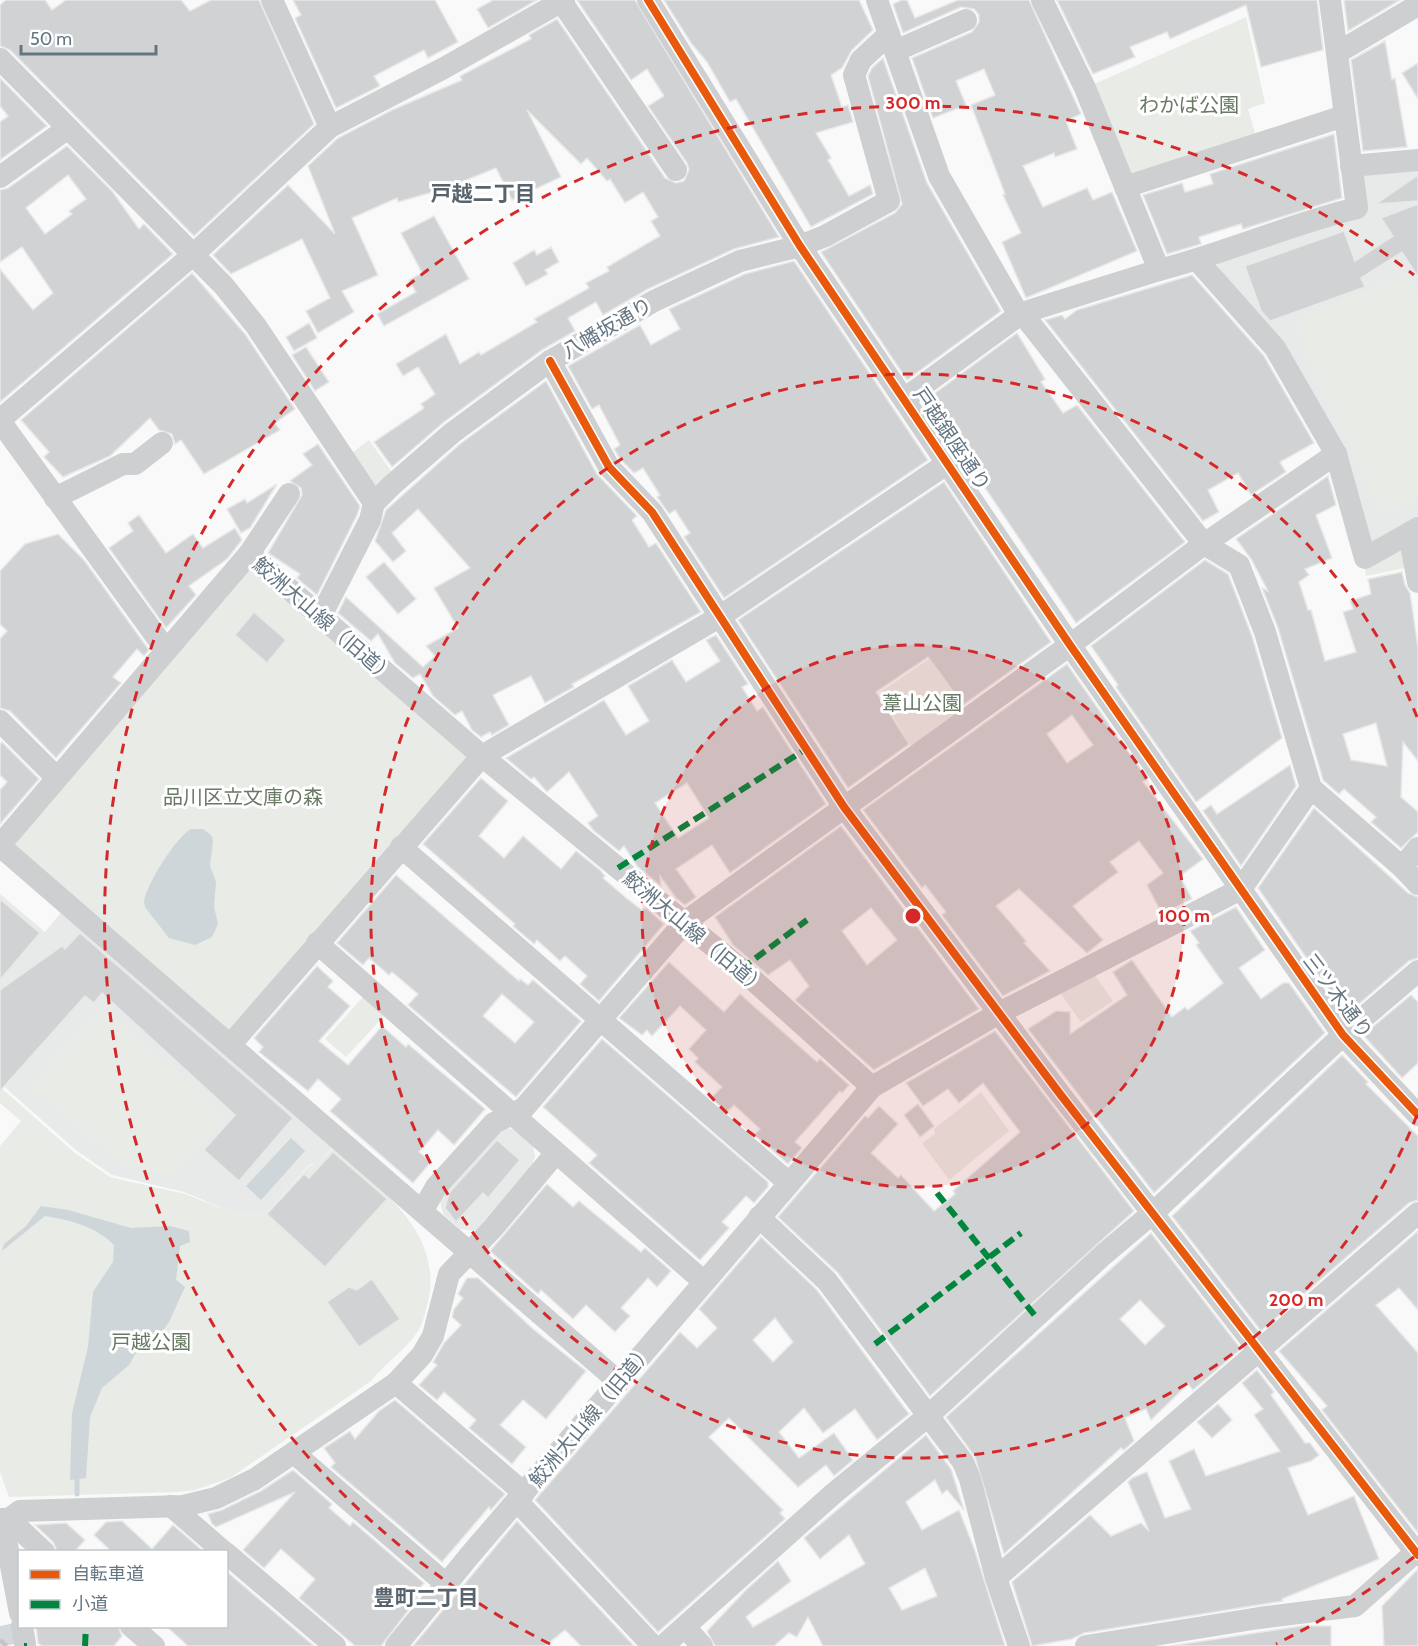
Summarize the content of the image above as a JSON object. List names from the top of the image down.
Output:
{
  "streets": {
    "street": [
      "八幡坂通り",
      "戸越銀座通り",
      "鮫洲大山線（旧道）",
      "三ツ木通り"
    ]
  },
  "crossings": [
    ["八幡坂通り", "戸越銀座通り"],
    ["八幡坂通り", "鮫洲大山線（旧道）"],
    ["戸越銀座通り", "三ツ木通り"]
  ],
  "districts": ["戸越二丁目", "豊町二丁目"],
  "parks": [
    "わかば公園",
    "葦山公園",
    "品川区立文庫の森",
    "戸越公園"
  ],
  "legend": ["自転車道", "小道"],
  "scale_bar": "50 m",
  "rings": ["300 m", "100 m", "200 m"]
}
